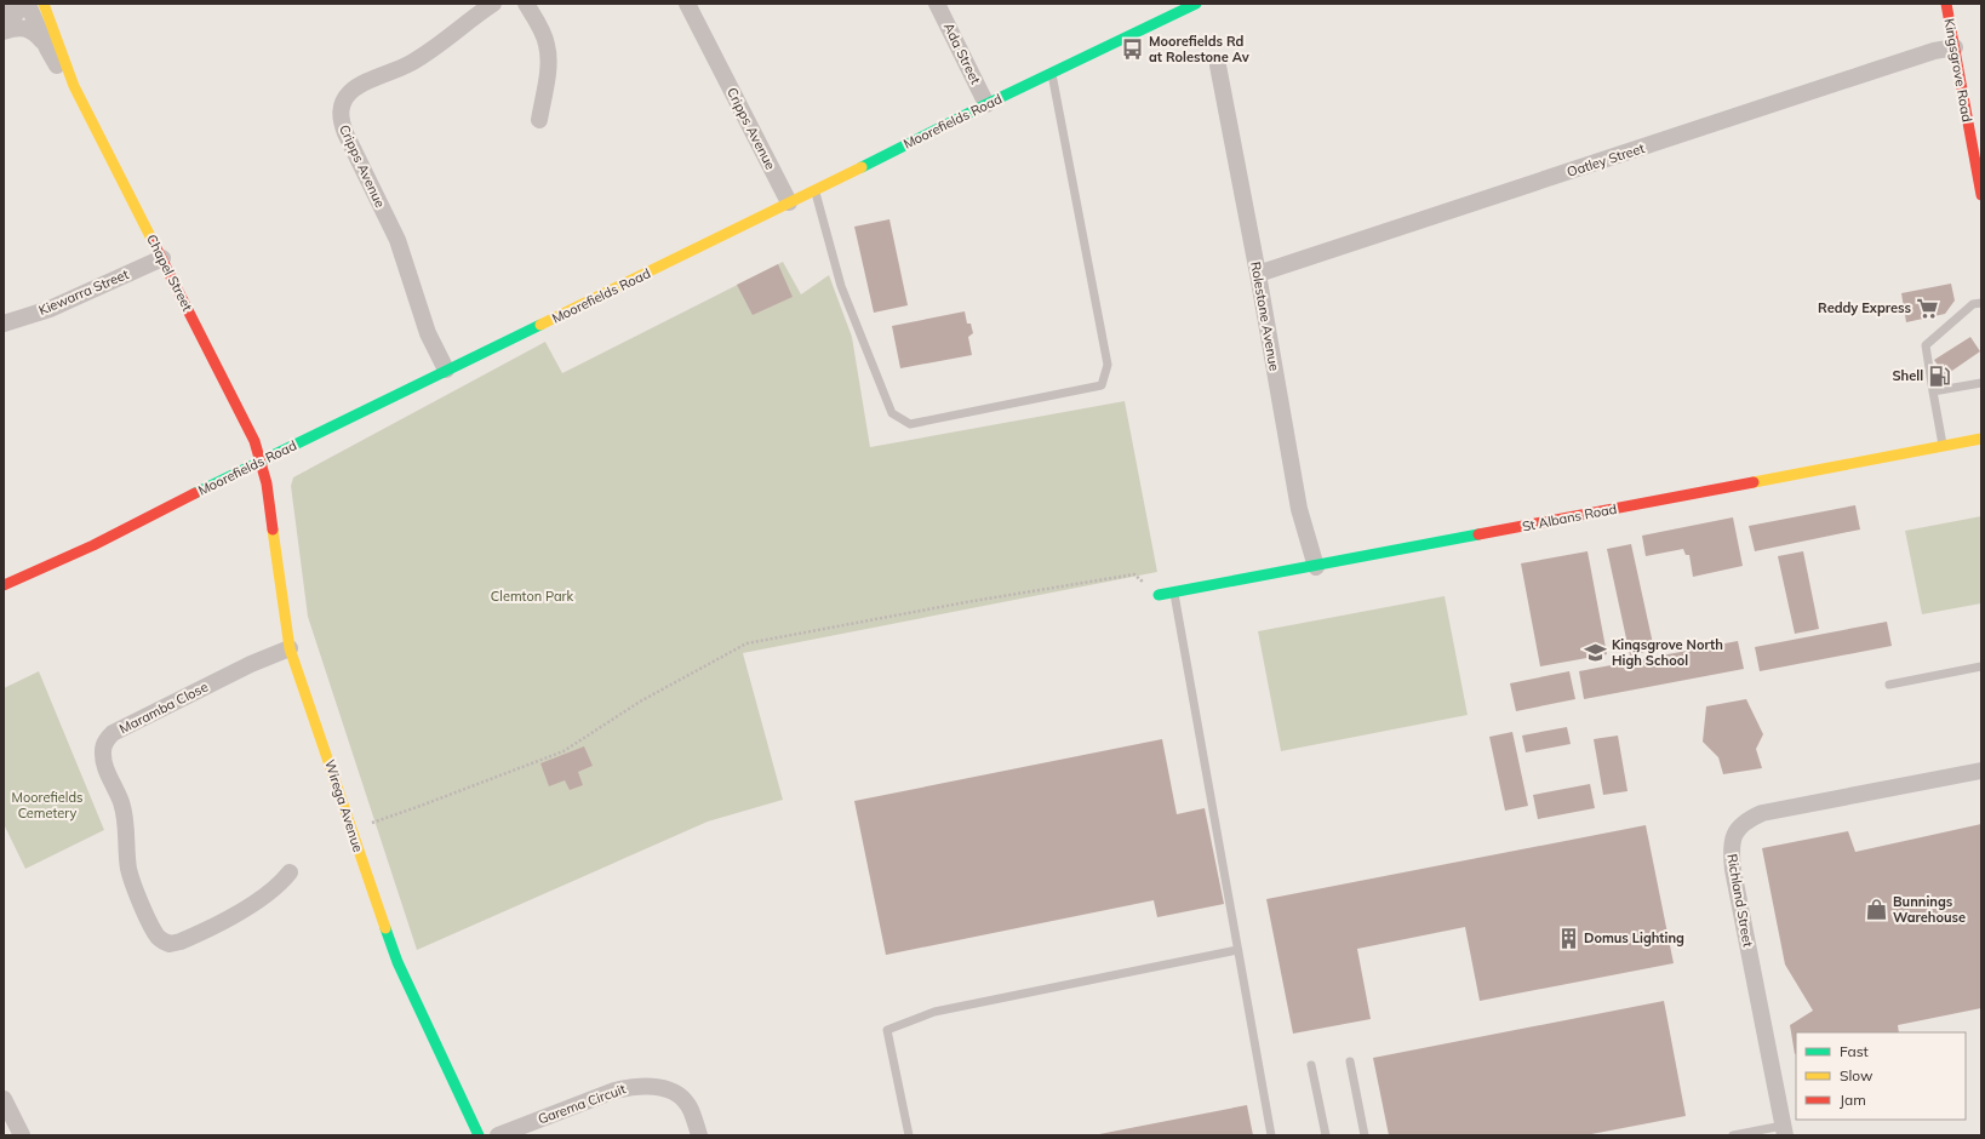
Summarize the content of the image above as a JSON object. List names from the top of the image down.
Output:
{
  "streets": {
    "street": [
      "Ada Street",
      "Kingsgrove Road",
      "Moorefields Road",
      "Cripps Avenue",
      "Oatley Street",
      "Chapel Street",
      "Kiewarra Street",
      "Rolestone Avenue",
      "St Albans Road",
      "Maramba Close",
      "Wirega Avenue",
      "Richland Street",
      "Garema Circuit"
    ]
  },
  "crossings": [
    ["Ada Street", "Moorefields Road"],
    ["Kingsgrove Road", "Oatley Street"],
    ["Moorefields Road", "Cripps Avenue"],
    ["Moorefields Road", "Chapel Street"],
    ["Moorefields Road", "Wirega Avenue"],
    ["Oatley Street", "Rolestone Avenue"],
    ["Chapel Street", "Kiewarra Street"],
    ["Chapel Street", "Wirega Avenue"],
    ["Rolestone Avenue", "St Albans Road"],
    ["Maramba Close", "Wirega Avenue"]
  ],
  "parks": ["Clemton Park", "Moorefields Cemetery"],
  "places": {
    "bus stop": ["Moorefields Rd at Rolestone Av"],
    "supermarket": ["Reddy Express"],
    "fuel station": ["Shell"],
    "school or university": ["Kingsgrove North High School"],
    "shop": ["Bunnings Warehouse"],
    "building": ["Domus Lighting"]
  },
  "legend": ["Fast", "Slow", "Jam"]
}
